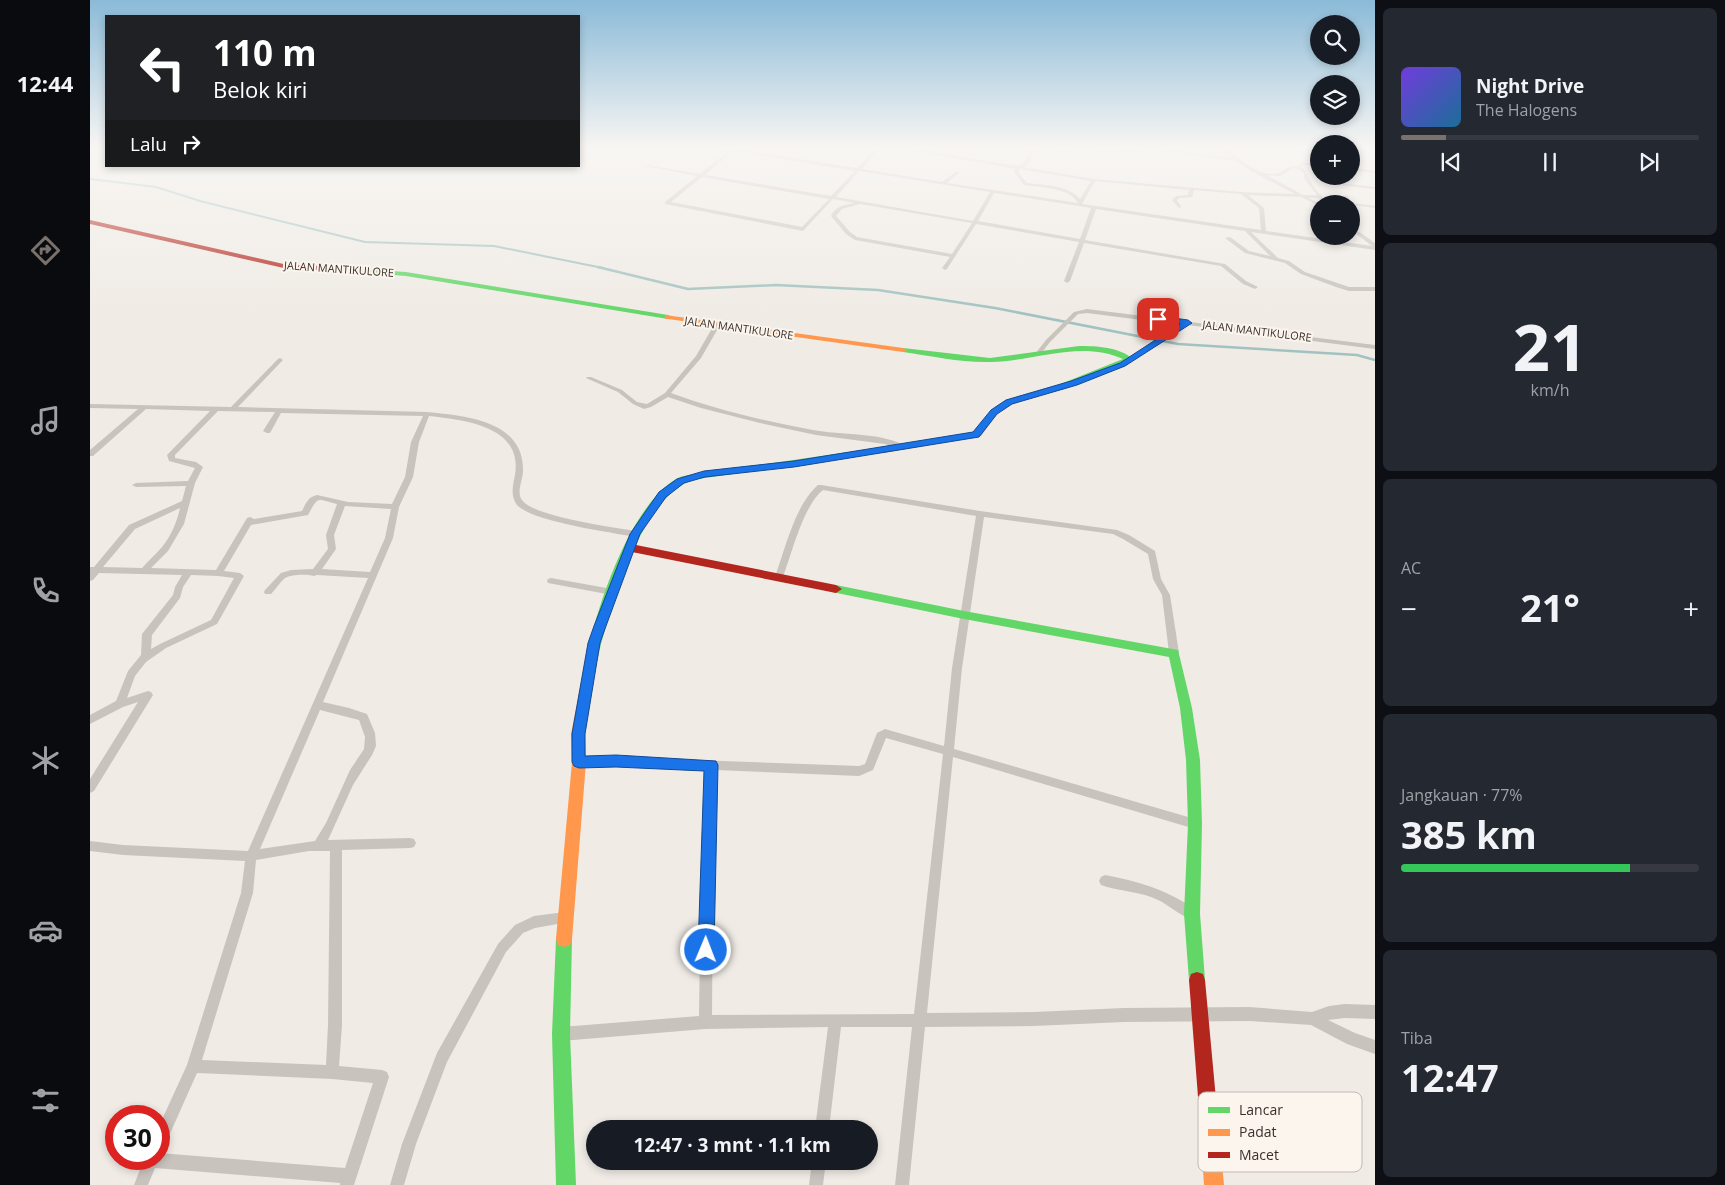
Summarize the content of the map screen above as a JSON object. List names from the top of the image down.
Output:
{
  "streets": {
    "street": ["JALAN MANTIKULORE"]
  },
  "legend": ["Lancar", "Padat", "Macet"],
  "page": {
    "tabs": "12:44",
    "map_buttons": ["+", "−"],
    "turn": ["110 m", "Belok kiri"],
    "song": ["Night Drive", "The Halogens"],
    "then": "Lalu",
    "tile": [
      ["21", "km/h"],
      "AC",
      ["Jangkauan · 77%", "385 km"],
      ["Tiba", "12:47"]
    ],
    "heat": ["−", "21°", "+"],
    "limit": "30",
    "trip": "12:47 · 3 mnt · 1.1 km"
  }
}
